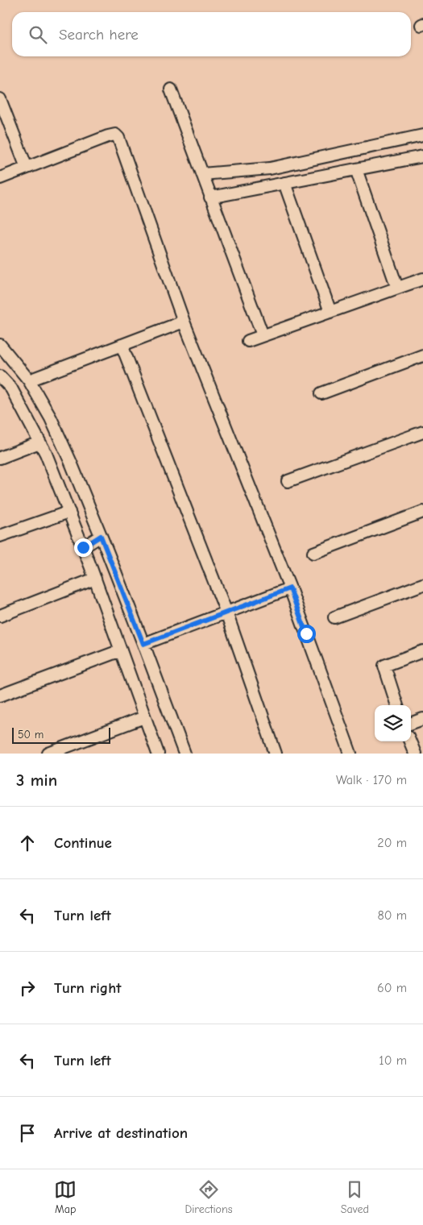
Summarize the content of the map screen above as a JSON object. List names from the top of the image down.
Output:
{
  "scale_bar": "50 m",
  "page": {
    "search": "Search here",
    "scale": "50 m",
    "heading": ["3 min", "Walk · 170 m"],
    "list": [
      ["Continue", "20 m"],
      ["Turn left", "80 m"],
      ["Turn right", "60 m"],
      ["Turn left", "10 m"],
      "Arrive at destination"
    ],
    "nav": ["Map", "Directions", "Saved"]
  }
}
